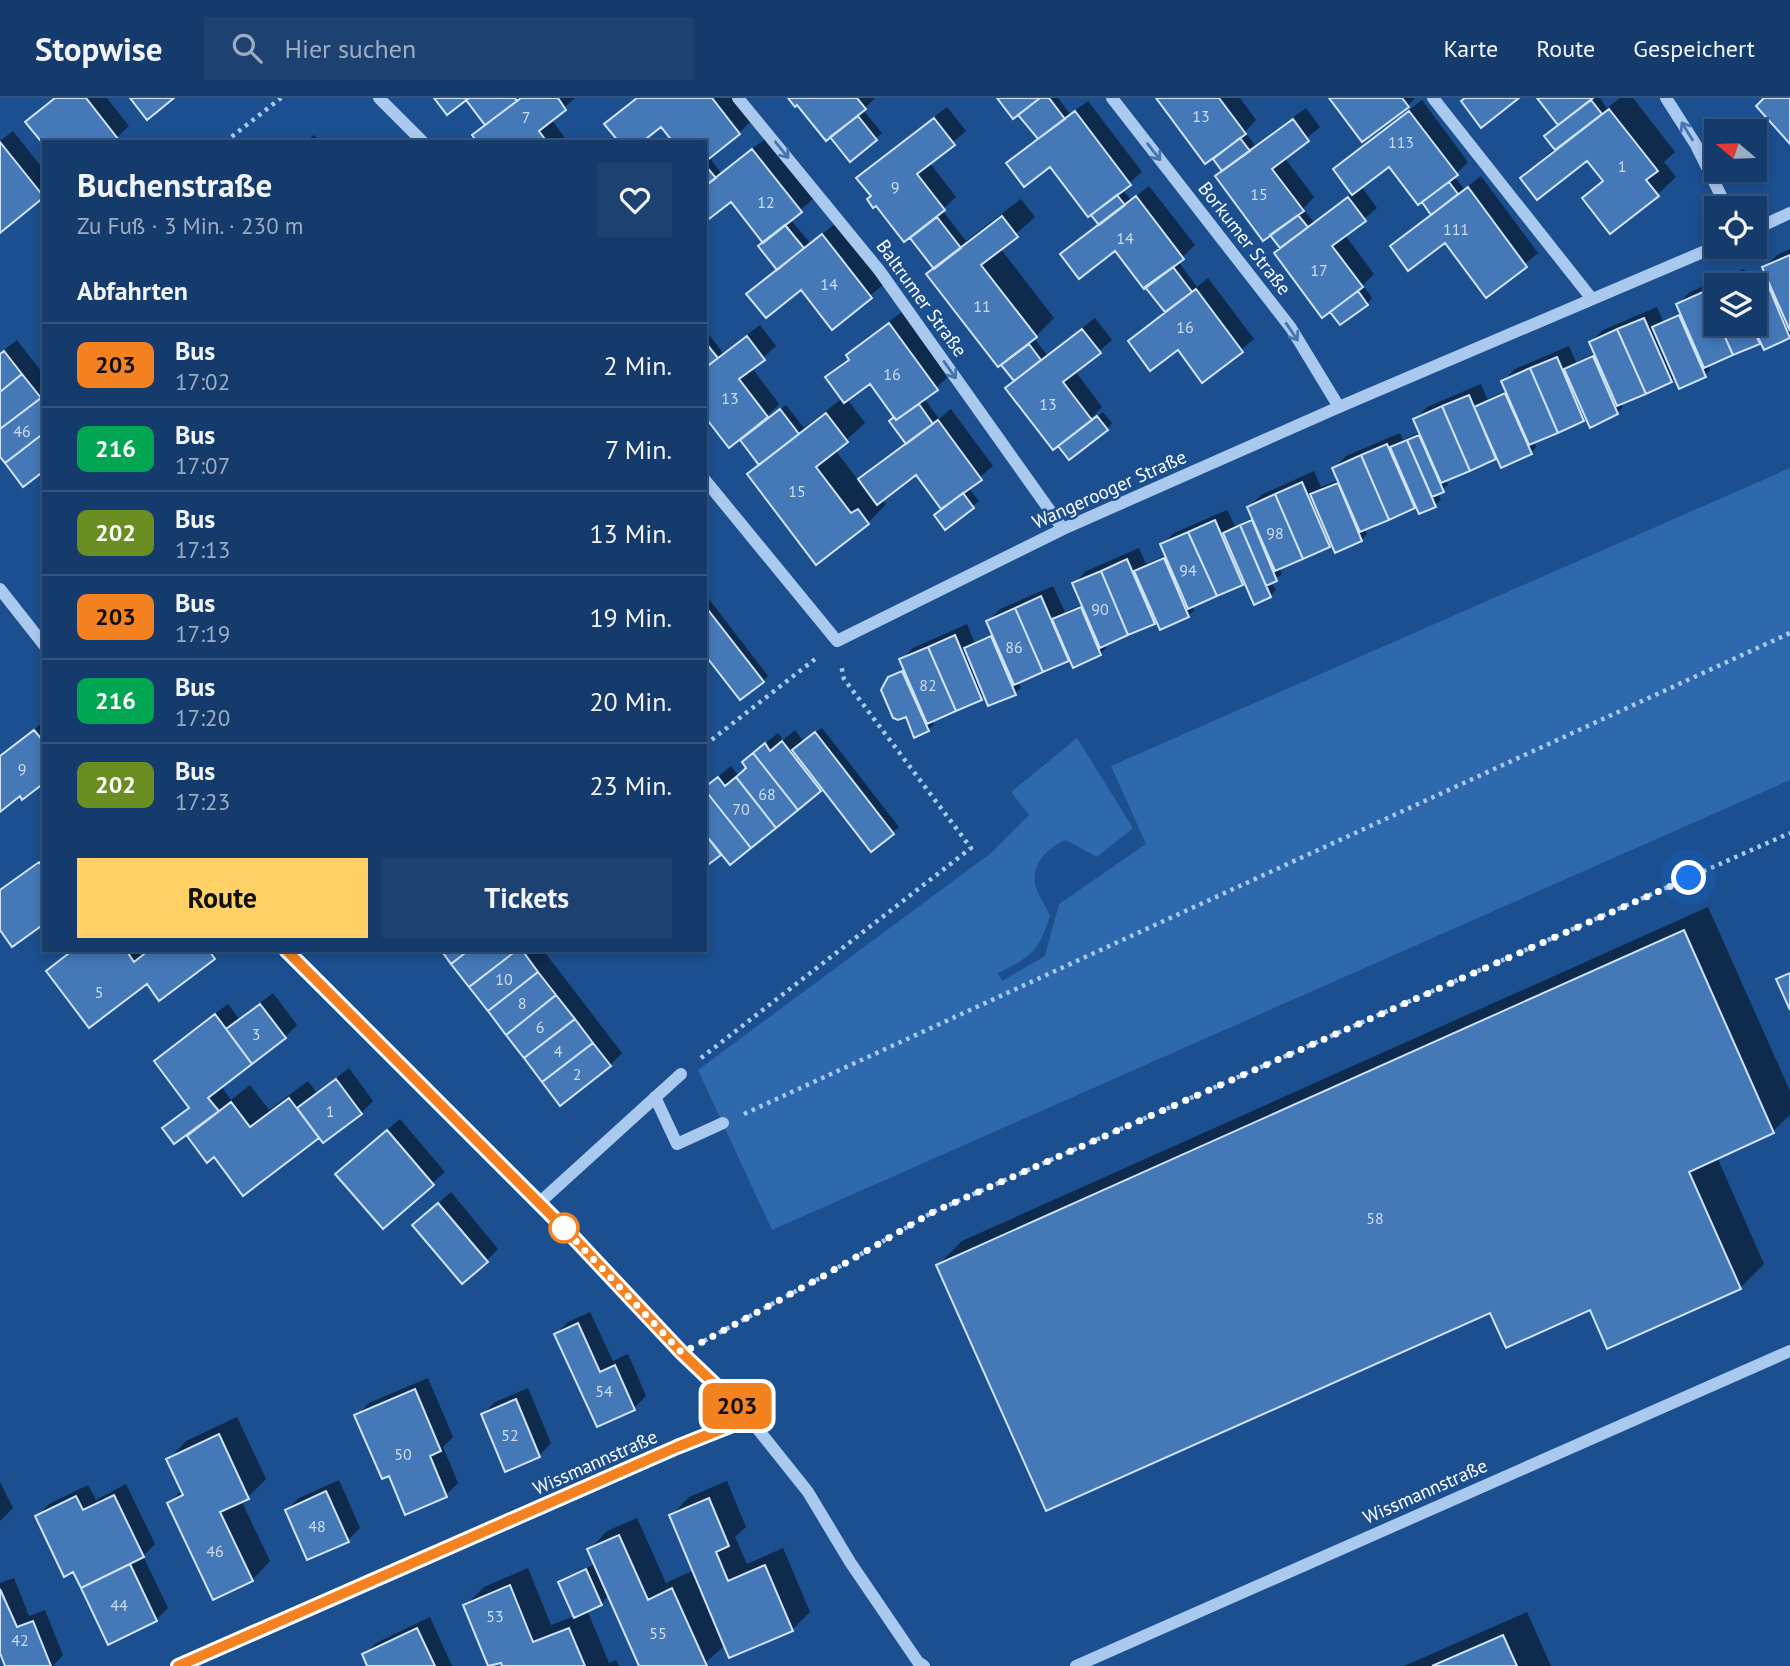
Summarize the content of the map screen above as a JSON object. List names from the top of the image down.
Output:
{
  "streets": {
    "street": [
      "Borkumer Straße",
      "Baltrumer Straße",
      "Wangerooger Straße",
      "Wissmannstraße"
    ]
  },
  "crossings": [
    ["Borkumer Straße", "Wangerooger Straße"],
    ["Baltrumer Straße", "Wangerooger Straße"]
  ],
  "one_way": ["Borkumer Straße", "Baltrumer Straße"],
  "lines": ["bus line 203"],
  "house_numbers": [
    "13",
    "7",
    "113",
    "1",
    "9",
    "15",
    "12",
    "111",
    "14",
    "17",
    "14",
    "11",
    "16",
    "16",
    "13",
    "13",
    "46",
    "15",
    "98",
    "94",
    "90",
    "86",
    "82",
    "9",
    "68",
    "70",
    "10",
    "5",
    "8",
    "6",
    "3",
    "4",
    "2",
    "1",
    "58",
    "54",
    "52",
    "50",
    "48",
    "46",
    "44",
    "53",
    "55",
    "42"
  ],
  "north": "left",
  "page": {
    "header": "Stopwise",
    "search": "Hier suchen",
    "nav": ["Karte", "Route", "Gespeichert"],
    "on_map": "203",
    "heading": [
      ["Buchenstraße", "Zu Fuß · 3 Min. · 230 m"],
      "Abfahrten"
    ],
    "list": [
      {
        "mark": "203",
        "name": "Bus",
        "note": "17:02",
        "value": "2 Min."
      },
      {
        "mark": "216",
        "name": "Bus",
        "note": "17:07",
        "value": "7 Min."
      },
      {
        "mark": "202",
        "name": "Bus",
        "note": "17:13",
        "value": "13 Min."
      },
      {
        "mark": "203",
        "name": "Bus",
        "note": "17:19",
        "value": "19 Min."
      },
      {
        "mark": "216",
        "name": "Bus",
        "note": "17:20",
        "value": "20 Min."
      },
      {
        "mark": "202",
        "name": "Bus",
        "note": "17:23",
        "value": "23 Min."
      }
    ],
    "buttons": ["Route", "Tickets"]
  }
}
